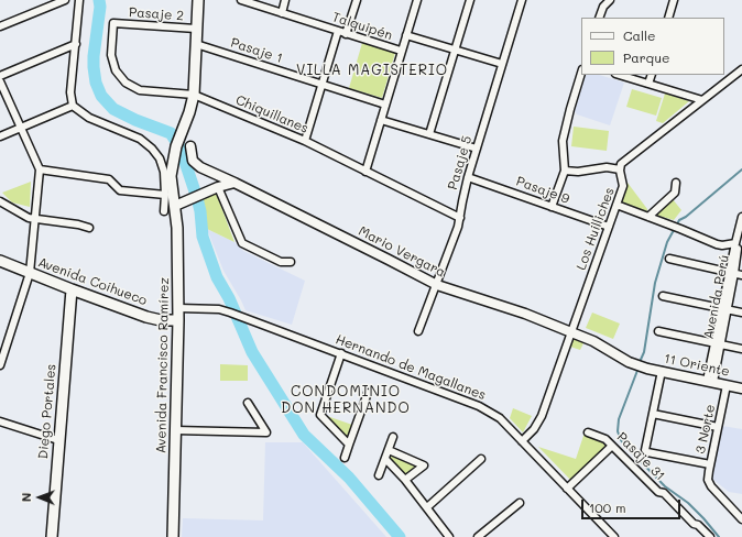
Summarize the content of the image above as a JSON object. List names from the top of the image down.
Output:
{
  "streets": {
    "main road": ["Avenida Coihueco", "Avenida Francisco Ramírez", "Diego Portales"],
    "street": [
      "Pasaje 2",
      "Talquipén",
      "Pasaje 1",
      "Chiquillanes",
      "Pasaje 5",
      "Pasaje 9",
      "Los Huilliches",
      "Mario Vergara",
      "Avenida Perú",
      "11 Oriente",
      "Hernando de Magallanes",
      "3 Norte",
      "Pasaje 31"
    ]
  },
  "crossings": [
    ["Pasaje 2", "Chiquillanes"],
    ["Pasaje 2", "Avenida Francisco Ramírez"],
    ["Talquipén", "Pasaje 5"],
    ["Pasaje 1", "Avenida Francisco Ramírez"],
    ["Chiquillanes", "Pasaje 5"],
    ["Chiquillanes", "Avenida Francisco Ramírez"],
    ["Pasaje 5", "Pasaje 9"],
    ["Pasaje 5", "Mario Vergara"],
    ["Pasaje 9", "Los Huilliches"],
    ["Los Huilliches", "Mario Vergara"],
    ["Los Huilliches", "Hernando de Magallanes"],
    ["Mario Vergara", "11 Oriente"],
    ["Avenida Coihueco", "Avenida Francisco Ramírez"],
    ["Avenida Coihueco", "Diego Portales"],
    ["Avenida Perú", "11 Oriente"],
    ["Avenida Francisco Ramírez", "Hernando de Magallanes"],
    ["11 Oriente", "3 Norte"]
  ],
  "districts": ["VILLA MAGISTERIO", "CONDOMINIO DON HERNANDO"],
  "legend": ["Calle", "Parque"],
  "scale_bar": "100 m",
  "north": "left"
}
